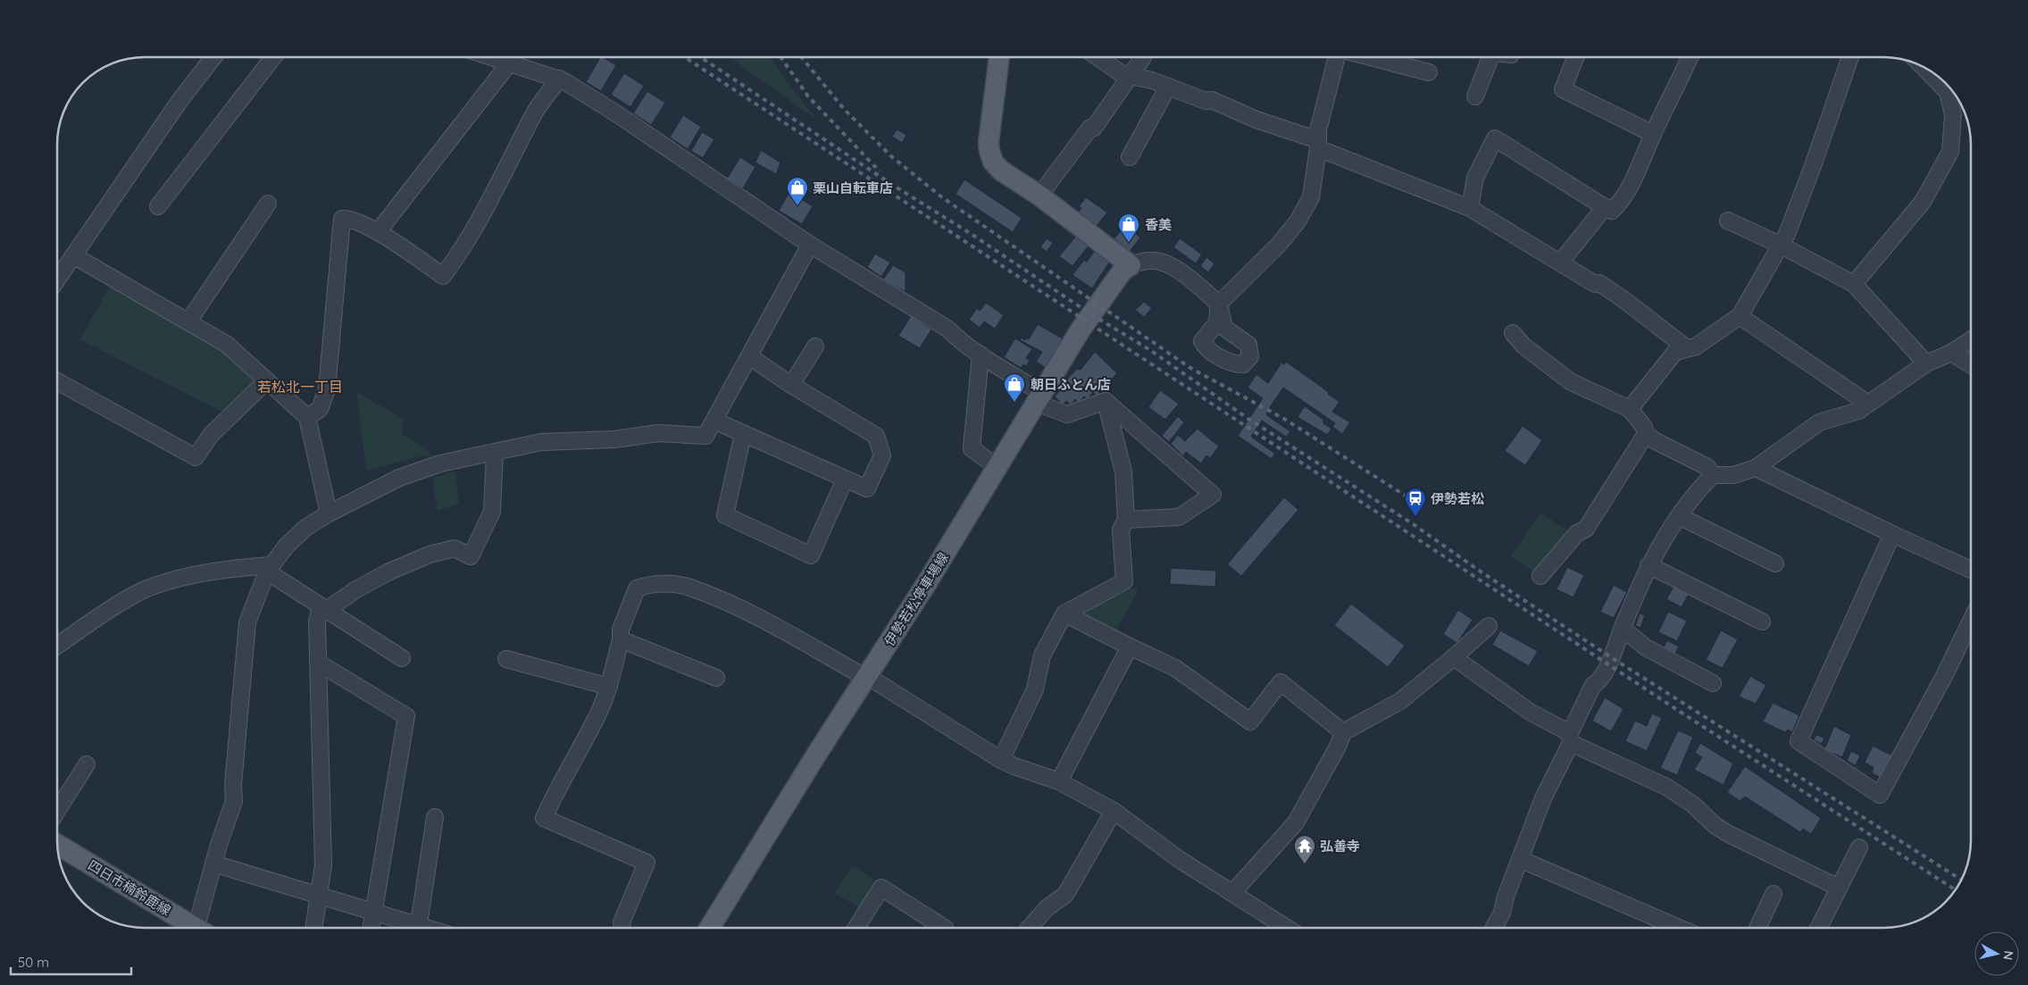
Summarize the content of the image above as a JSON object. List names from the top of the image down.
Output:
{
  "streets": {
    "main road": ["伊勢若松停車場線", "四日市楠鈴鹿線"]
  },
  "districts": ["若松北一丁目"],
  "places": {
    "shop": ["栗山自転車店", "香美", "朝日ふとん店"],
    "station": ["伊勢若松"],
    "temple": ["弘善寺"]
  },
  "scale_bar": "50 m",
  "north": "right"
}
